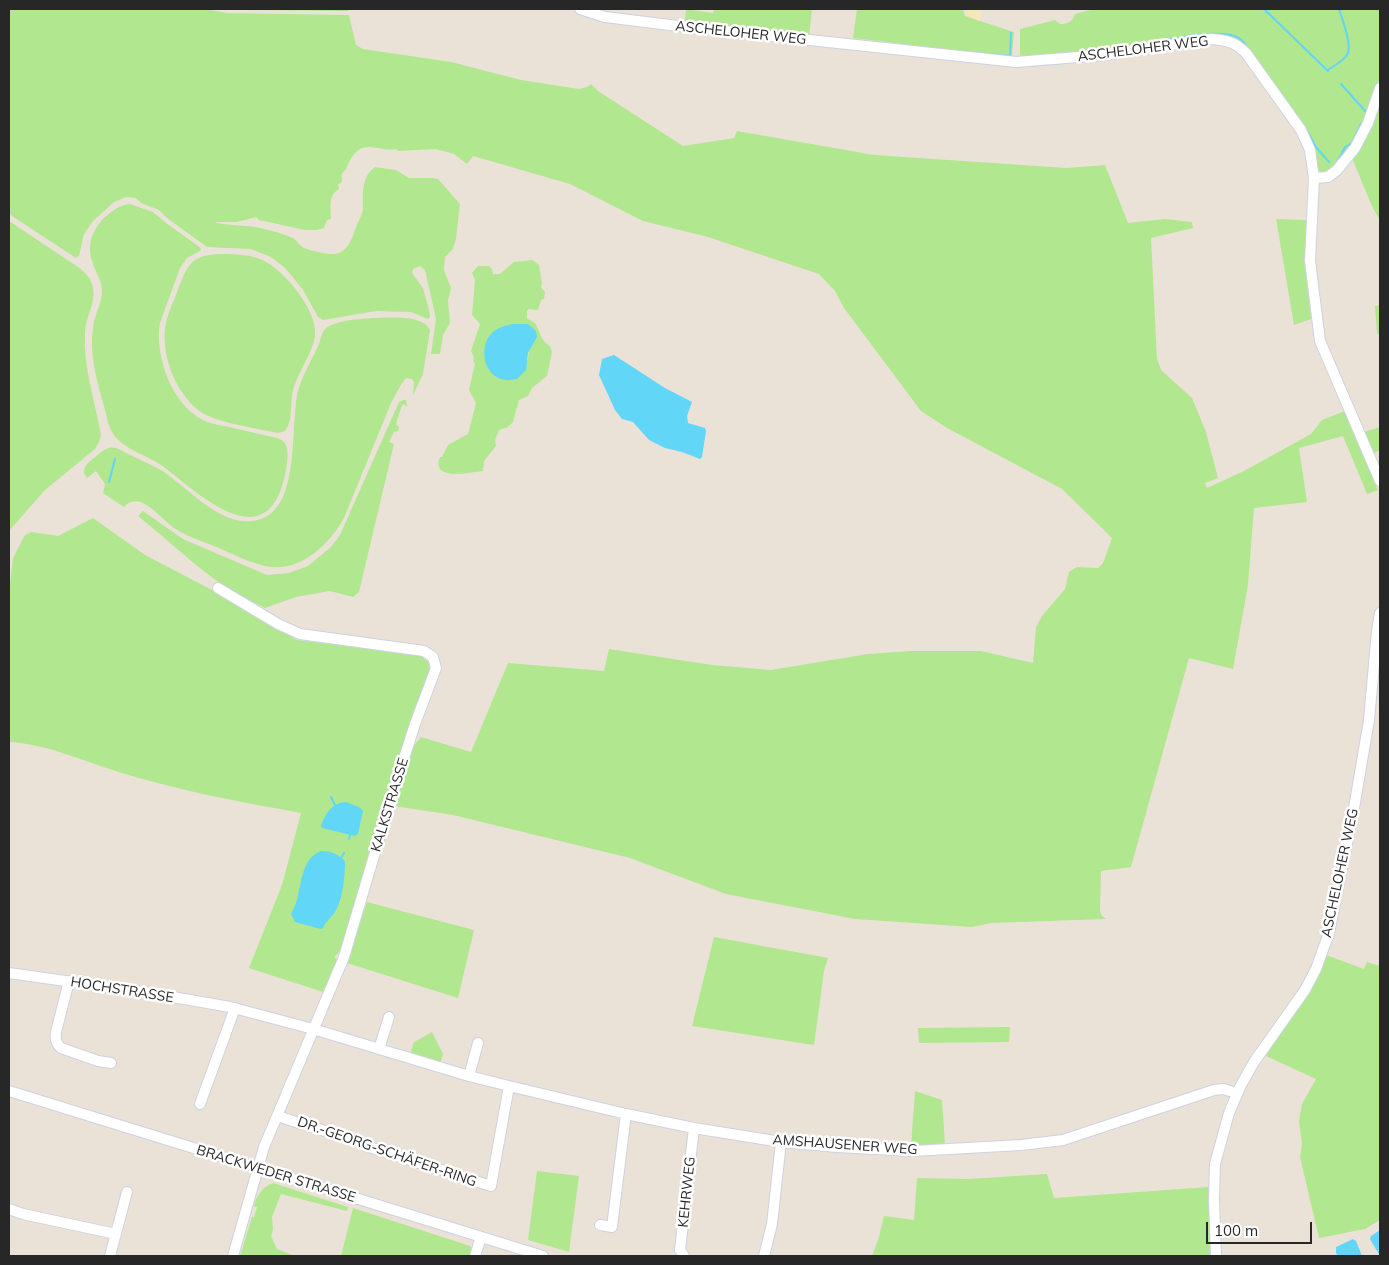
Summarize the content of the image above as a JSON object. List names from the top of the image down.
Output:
{
  "streets": {
    "street": [
      "ASCHELOHER WEG",
      "KALKSTRASSE",
      "HOCHSTRASSE",
      "AMSHAUSENER WEG",
      "DR.-GEORG-SCHÄFER-RING",
      "BRACKWEDER STRASSE",
      "KEHRWEG"
    ]
  },
  "crossings": [
    ["ASCHELOHER WEG", "AMSHAUSENER WEG"],
    ["KALKSTRASSE", "HOCHSTRASSE"],
    ["KALKSTRASSE", "DR.-GEORG-SCHÄFER-RING"],
    ["KALKSTRASSE", "BRACKWEDER STRASSE"],
    ["AMSHAUSENER WEG", "DR.-GEORG-SCHÄFER-RING"],
    ["AMSHAUSENER WEG", "KEHRWEG"]
  ],
  "scale_bar": "100 m"
}
